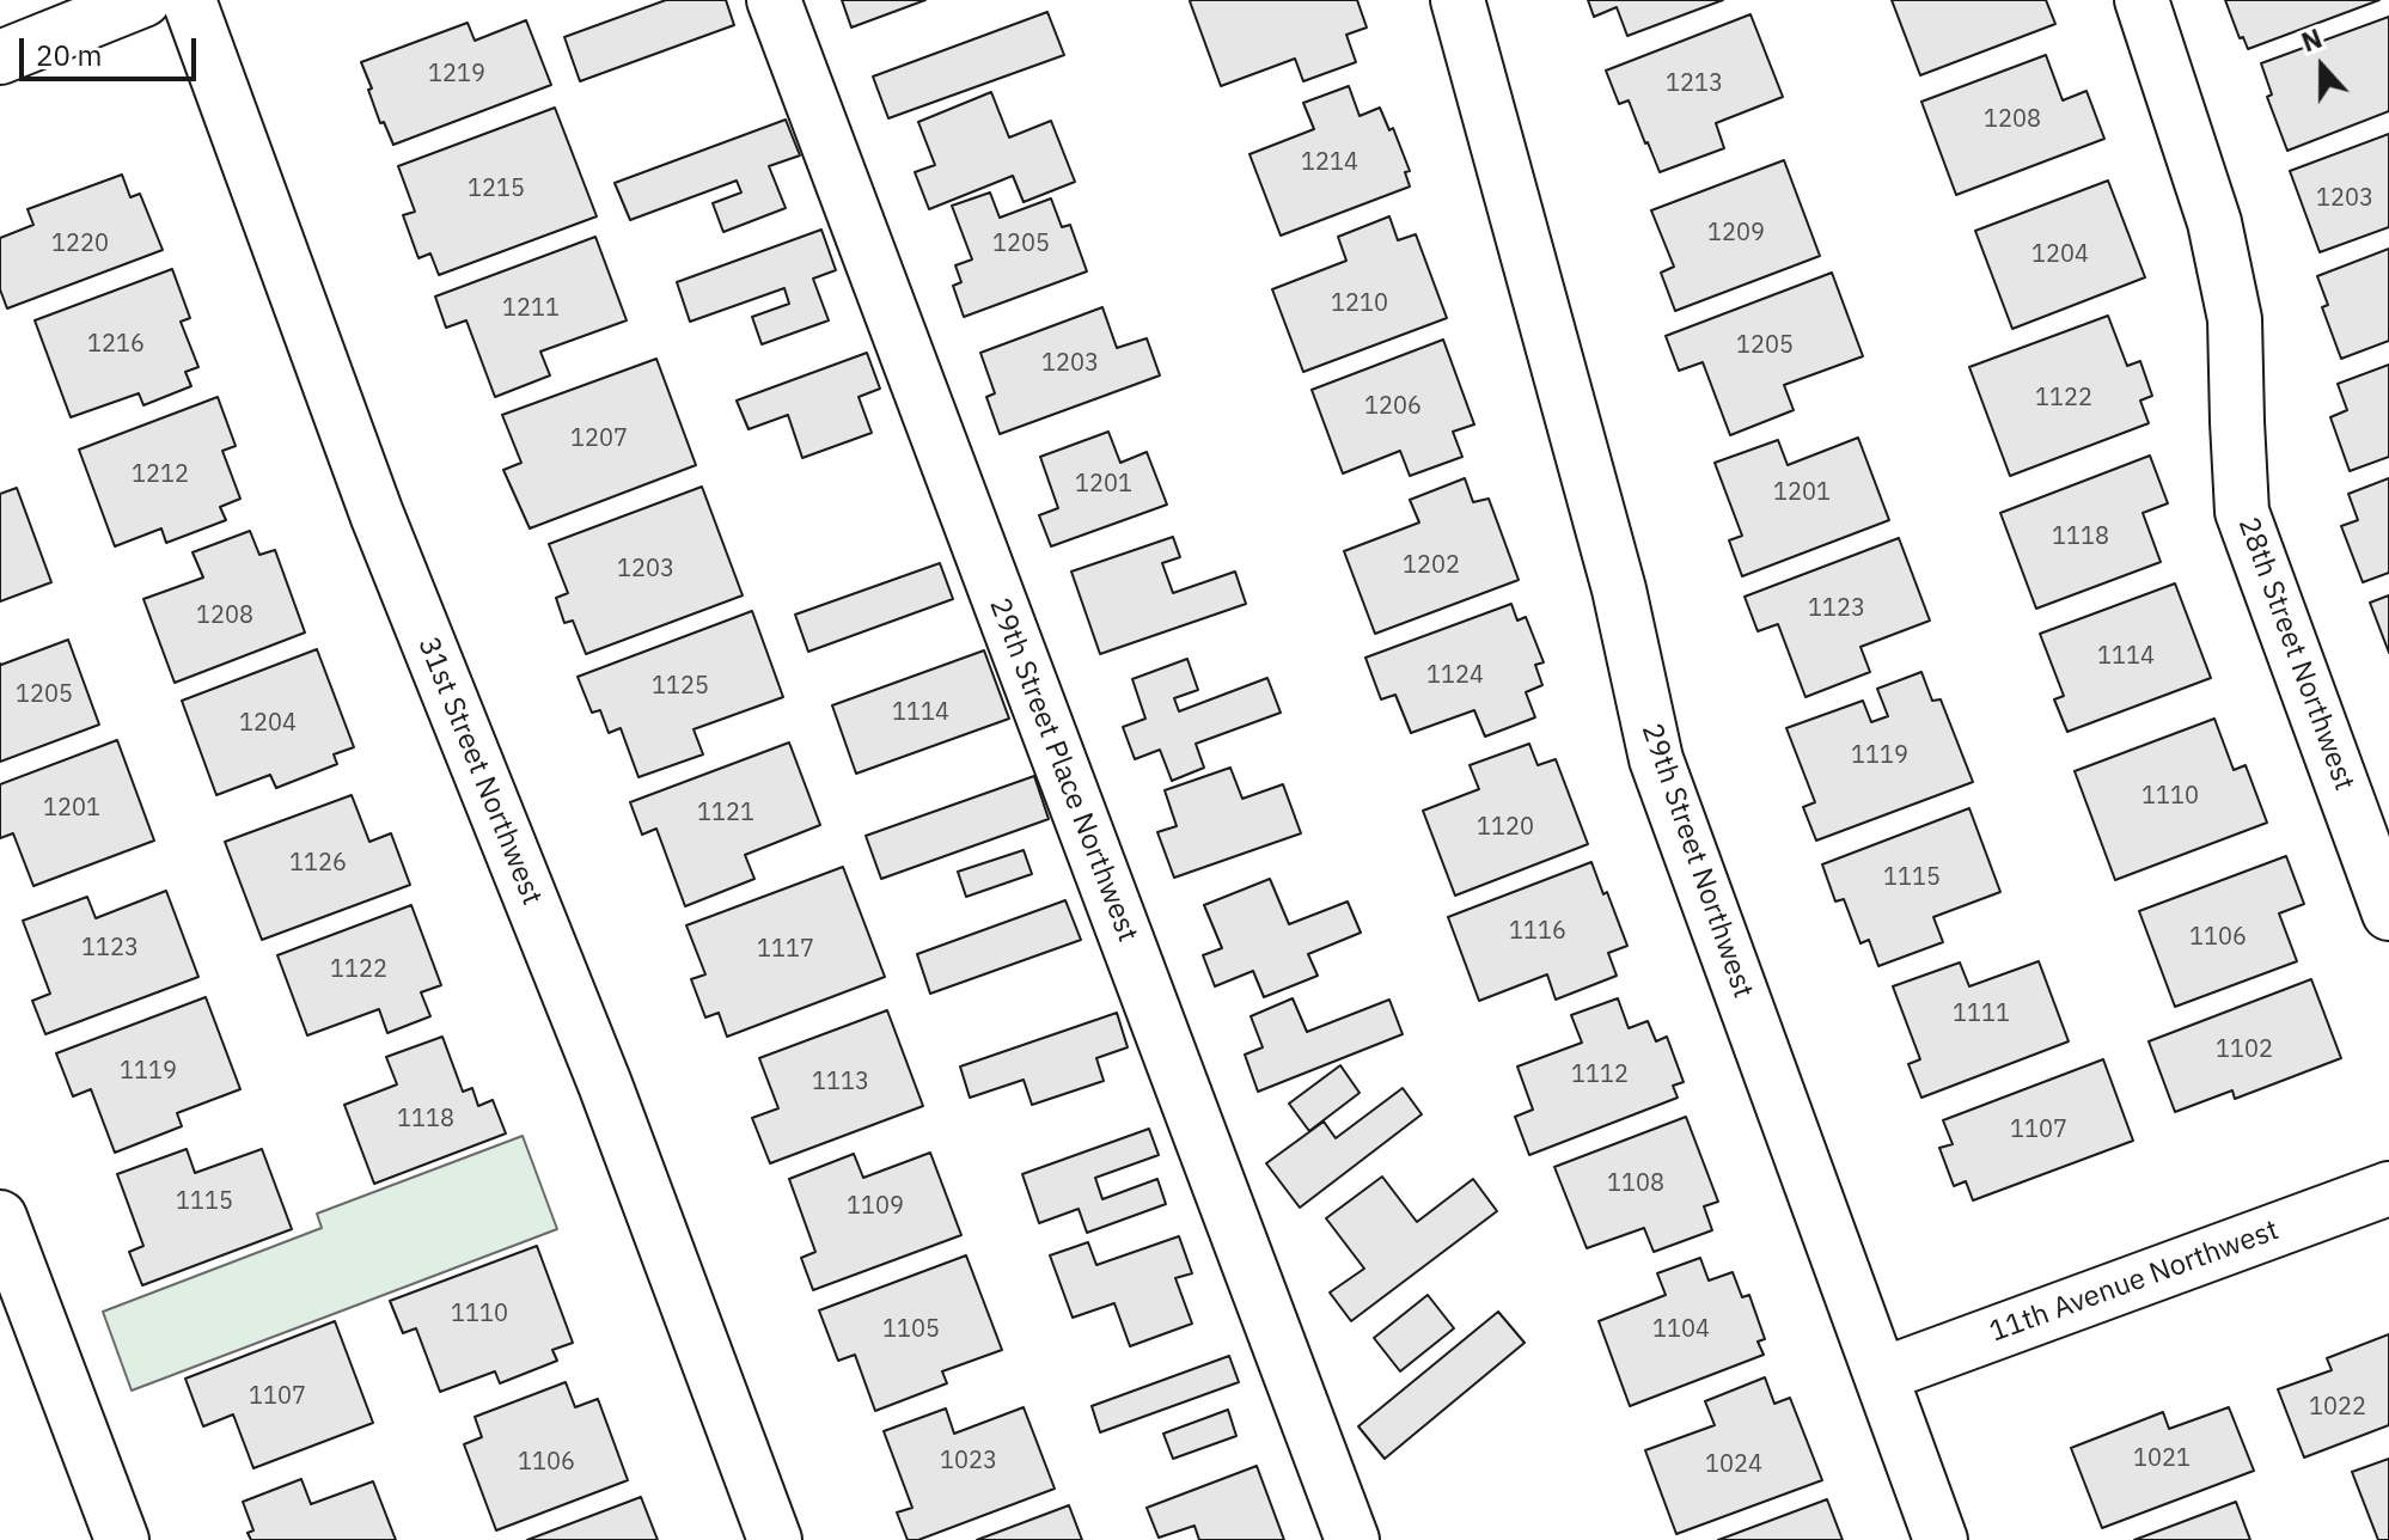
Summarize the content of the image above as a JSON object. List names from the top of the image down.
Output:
{
  "streets": {
    "street": [
      "28th Street Northwest",
      "29th Street Place Northwest",
      "31st Street Northwest",
      "29th Street Northwest",
      "11th Avenue Northwest"
    ]
  },
  "crossings": [
    ["29th Street Northwest", "11th Avenue Northwest"]
  ],
  "house_numbers": [
    "1219",
    "1213",
    "1208",
    "1214",
    "1215",
    "1203",
    "1209",
    "1220",
    "1205",
    "1204",
    "1210",
    "1211",
    "1216",
    "1205",
    "1203",
    "1122",
    "1206",
    "1207",
    "1212",
    "1201",
    "1201",
    "1118",
    "1202",
    "1203",
    "1123",
    "1208",
    "1114",
    "1124",
    "1125",
    "1205",
    "1114",
    "1204",
    "1119",
    "1110",
    "1201",
    "1121",
    "1120",
    "1126",
    "1115",
    "1116",
    "1106",
    "1123",
    "1117",
    "1122",
    "1111",
    "1102",
    "1119",
    "1112",
    "1113",
    "1118",
    "1107",
    "1108",
    "1115",
    "1109",
    "1110",
    "1105",
    "1104",
    "1107",
    "1022",
    "1021",
    "1023",
    "1106",
    "1024"
  ],
  "scale_bar": "20 m",
  "north": "top"
}
